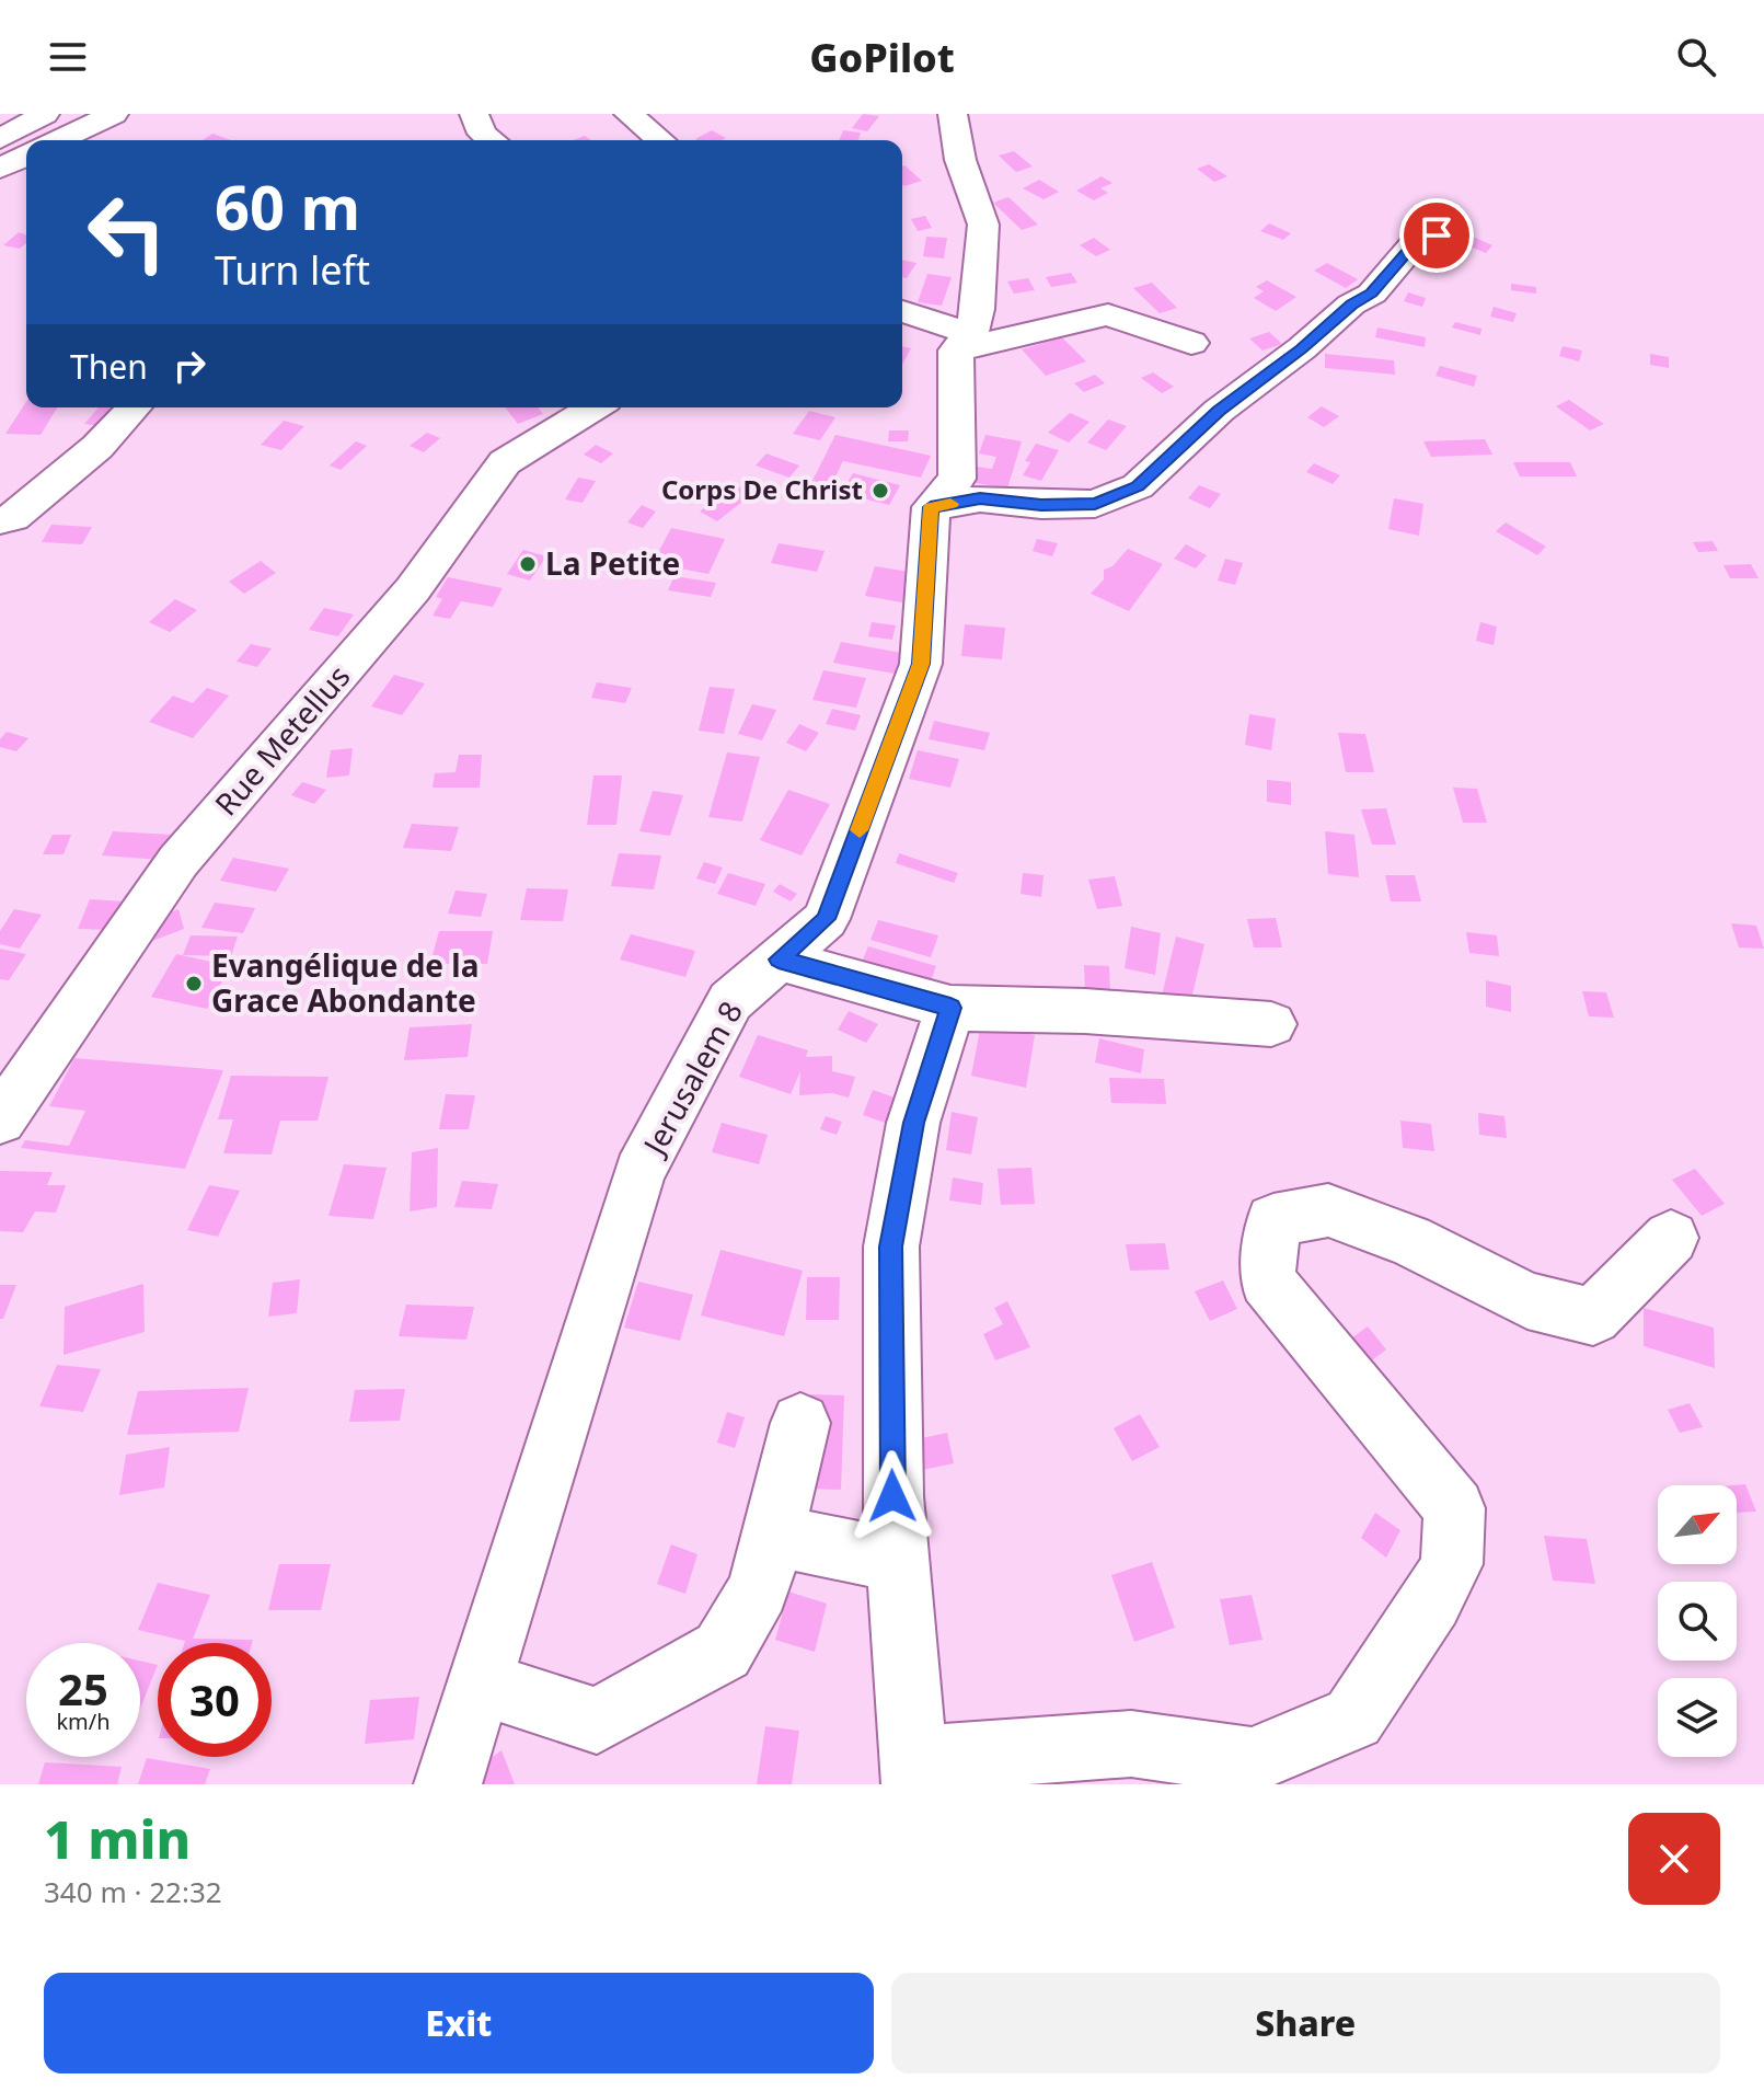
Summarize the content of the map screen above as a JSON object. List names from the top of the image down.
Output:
{
  "streets": {
    "street": ["Rue Metellus", "Jerusalem 8"]
  },
  "places": ["Corps De Christ", "La Petite", "Evangélique de la Grace Abondante"],
  "north": "top right",
  "page": {
    "header": "GoPilot",
    "turn": ["60 m", "Turn left"],
    "then": "Then",
    "speed": "25 km/h",
    "limit": "30",
    "heading": ["1 min", "340 m · 22:32"],
    "buttons": ["Exit", "Share"]
  }
}
